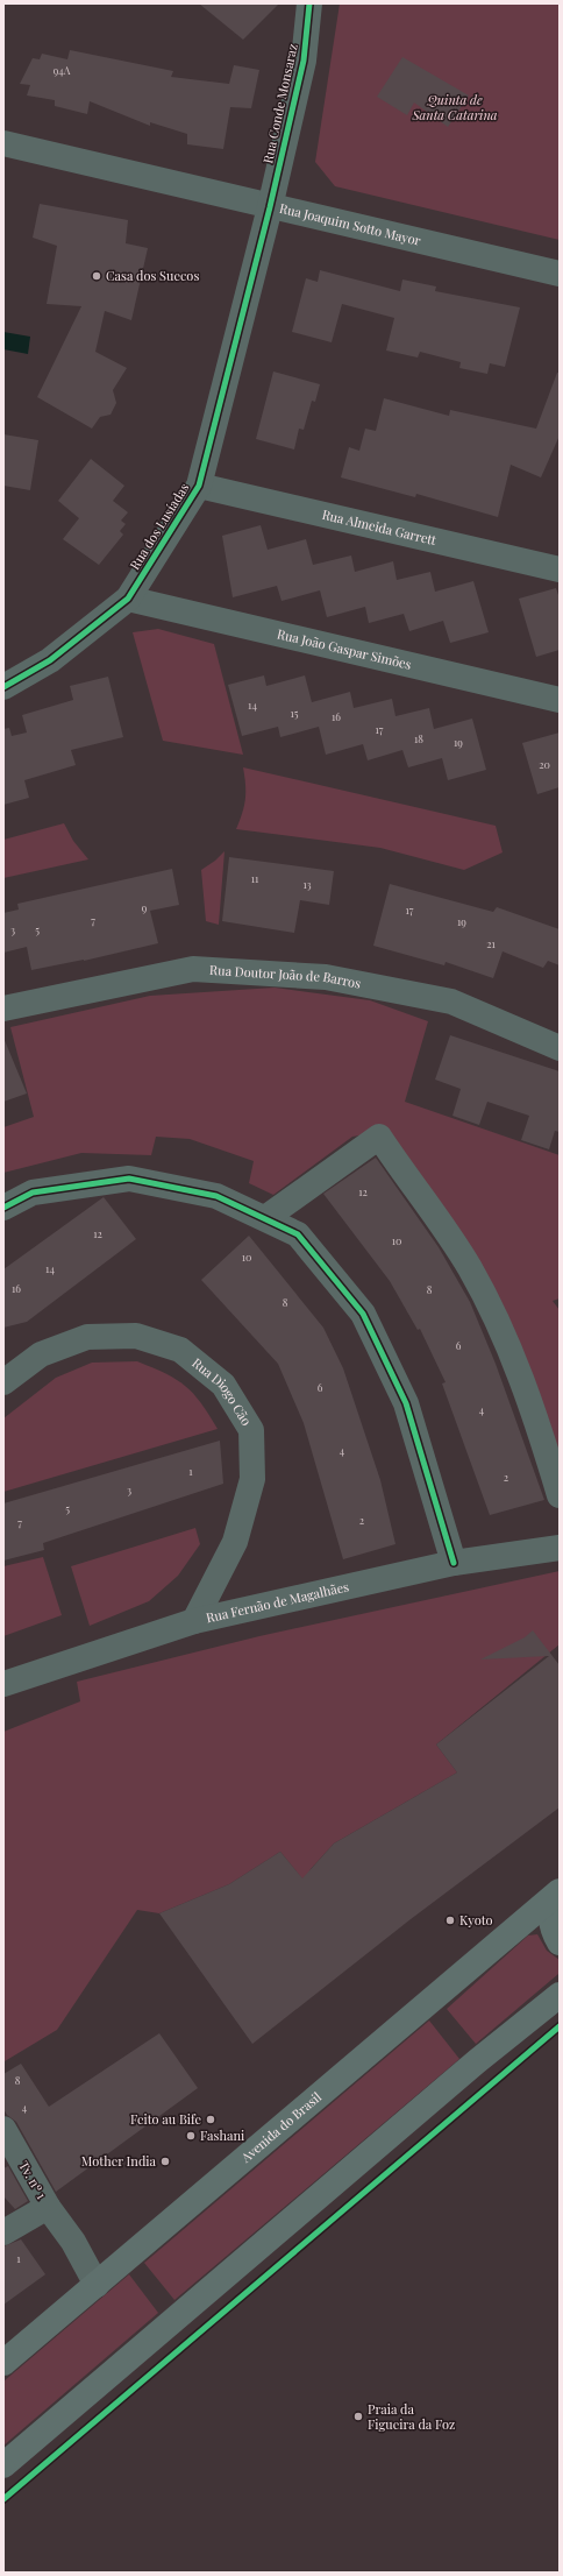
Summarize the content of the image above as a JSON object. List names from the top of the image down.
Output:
{
  "streets": {
    "main road": ["Avenida do Brasil"],
    "street": [
      "Rua Conde Monsaraz",
      "Rua Joaquim Sotto Mayor",
      "Rua dos Lusíadas",
      "Rua Almeida Garrett",
      "Rua João Gaspar Simões",
      "Rua Doutor João de Barros",
      "Rua Diogo Cão",
      "Rua Fernão de Magalhães",
      "Tv. nº 1"
    ]
  },
  "crossings": [
    ["Rua Conde Monsaraz", "Rua Joaquim Sotto Mayor"],
    ["Rua Conde Monsaraz", "Rua dos Lusíadas"],
    ["Rua Joaquim Sotto Mayor", "Rua dos Lusíadas"],
    ["Rua dos Lusíadas", "Rua Almeida Garrett"],
    ["Rua dos Lusíadas", "Rua João Gaspar Simões"],
    ["Rua Diogo Cão", "Rua Fernão de Magalhães"],
    ["Avenida do Brasil", "Tv. nº 1"]
  ],
  "parks": ["Quinta de Santa Catarina"],
  "places": [
    "Casa dos Suecos",
    "Kyoto",
    "Feito au Bife",
    "Fashani",
    "Mother India",
    "Praia da Figueira da Foz"
  ],
  "house_numbers": [
    "94A",
    "14",
    "15",
    "16",
    "17",
    "18",
    "19",
    "20",
    "11",
    "13",
    "9",
    "17",
    "7",
    "19",
    "3",
    "5",
    "21",
    "12",
    "12",
    "10",
    "10",
    "14",
    "16",
    "8",
    "8",
    "6",
    "6",
    "4",
    "4",
    "1",
    "2",
    "3",
    "5",
    "2",
    "7",
    "8",
    "4",
    "1"
  ]
}
